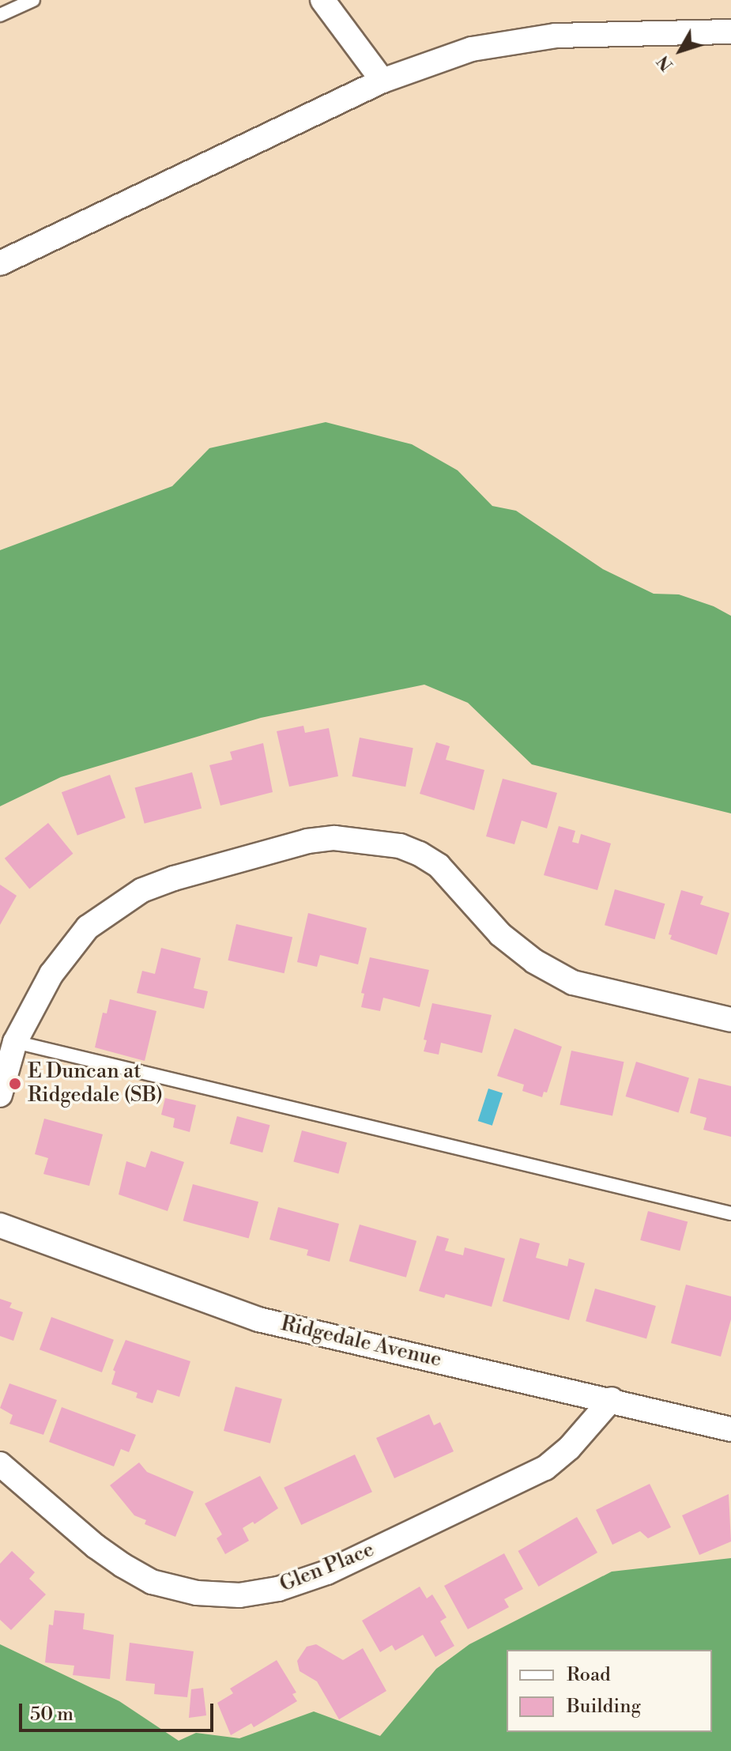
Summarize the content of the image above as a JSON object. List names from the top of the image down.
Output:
{
  "streets": {
    "street": ["Ridgedale Avenue", "Glen Place"]
  },
  "crossings": [
    ["Ridgedale Avenue", "Glen Place"]
  ],
  "places": ["E Duncan at Ridgedale (SB)"],
  "legend": ["Road", "Building"],
  "scale_bar": "50 m",
  "north": "bottom left"
}
